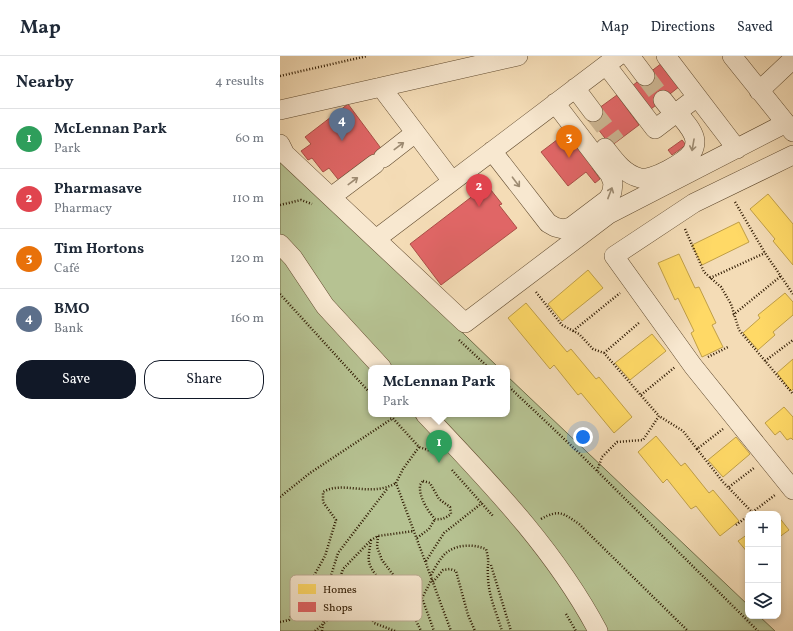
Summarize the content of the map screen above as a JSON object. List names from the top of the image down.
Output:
{
  "legend": ["Homes", "Shops"],
  "page": {
    "header": "Map",
    "nav": ["Map", "Directions", "Saved"],
    "heading": ["Nearby", "4 results"],
    "list": [
      {
        "mark": "1",
        "name": "McLennan Park",
        "note": "Park",
        "value": "60 m"
      },
      {
        "mark": "2",
        "name": "Pharmasave",
        "note": "Pharmacy",
        "value": "110 m"
      },
      {
        "mark": "3",
        "name": "Tim Hortons",
        "note": "Café",
        "value": "120 m"
      },
      {
        "mark": "4",
        "name": "BMO",
        "note": "Bank",
        "value": "160 m"
      }
    ],
    "pins": [
      "4",
      "3",
      "2",
      "1"
    ],
    "buttons": ["Save", "Share"],
    "popup": ["McLennan Park", "Park"],
    "map_buttons": ["+", "−"]
  }
}
